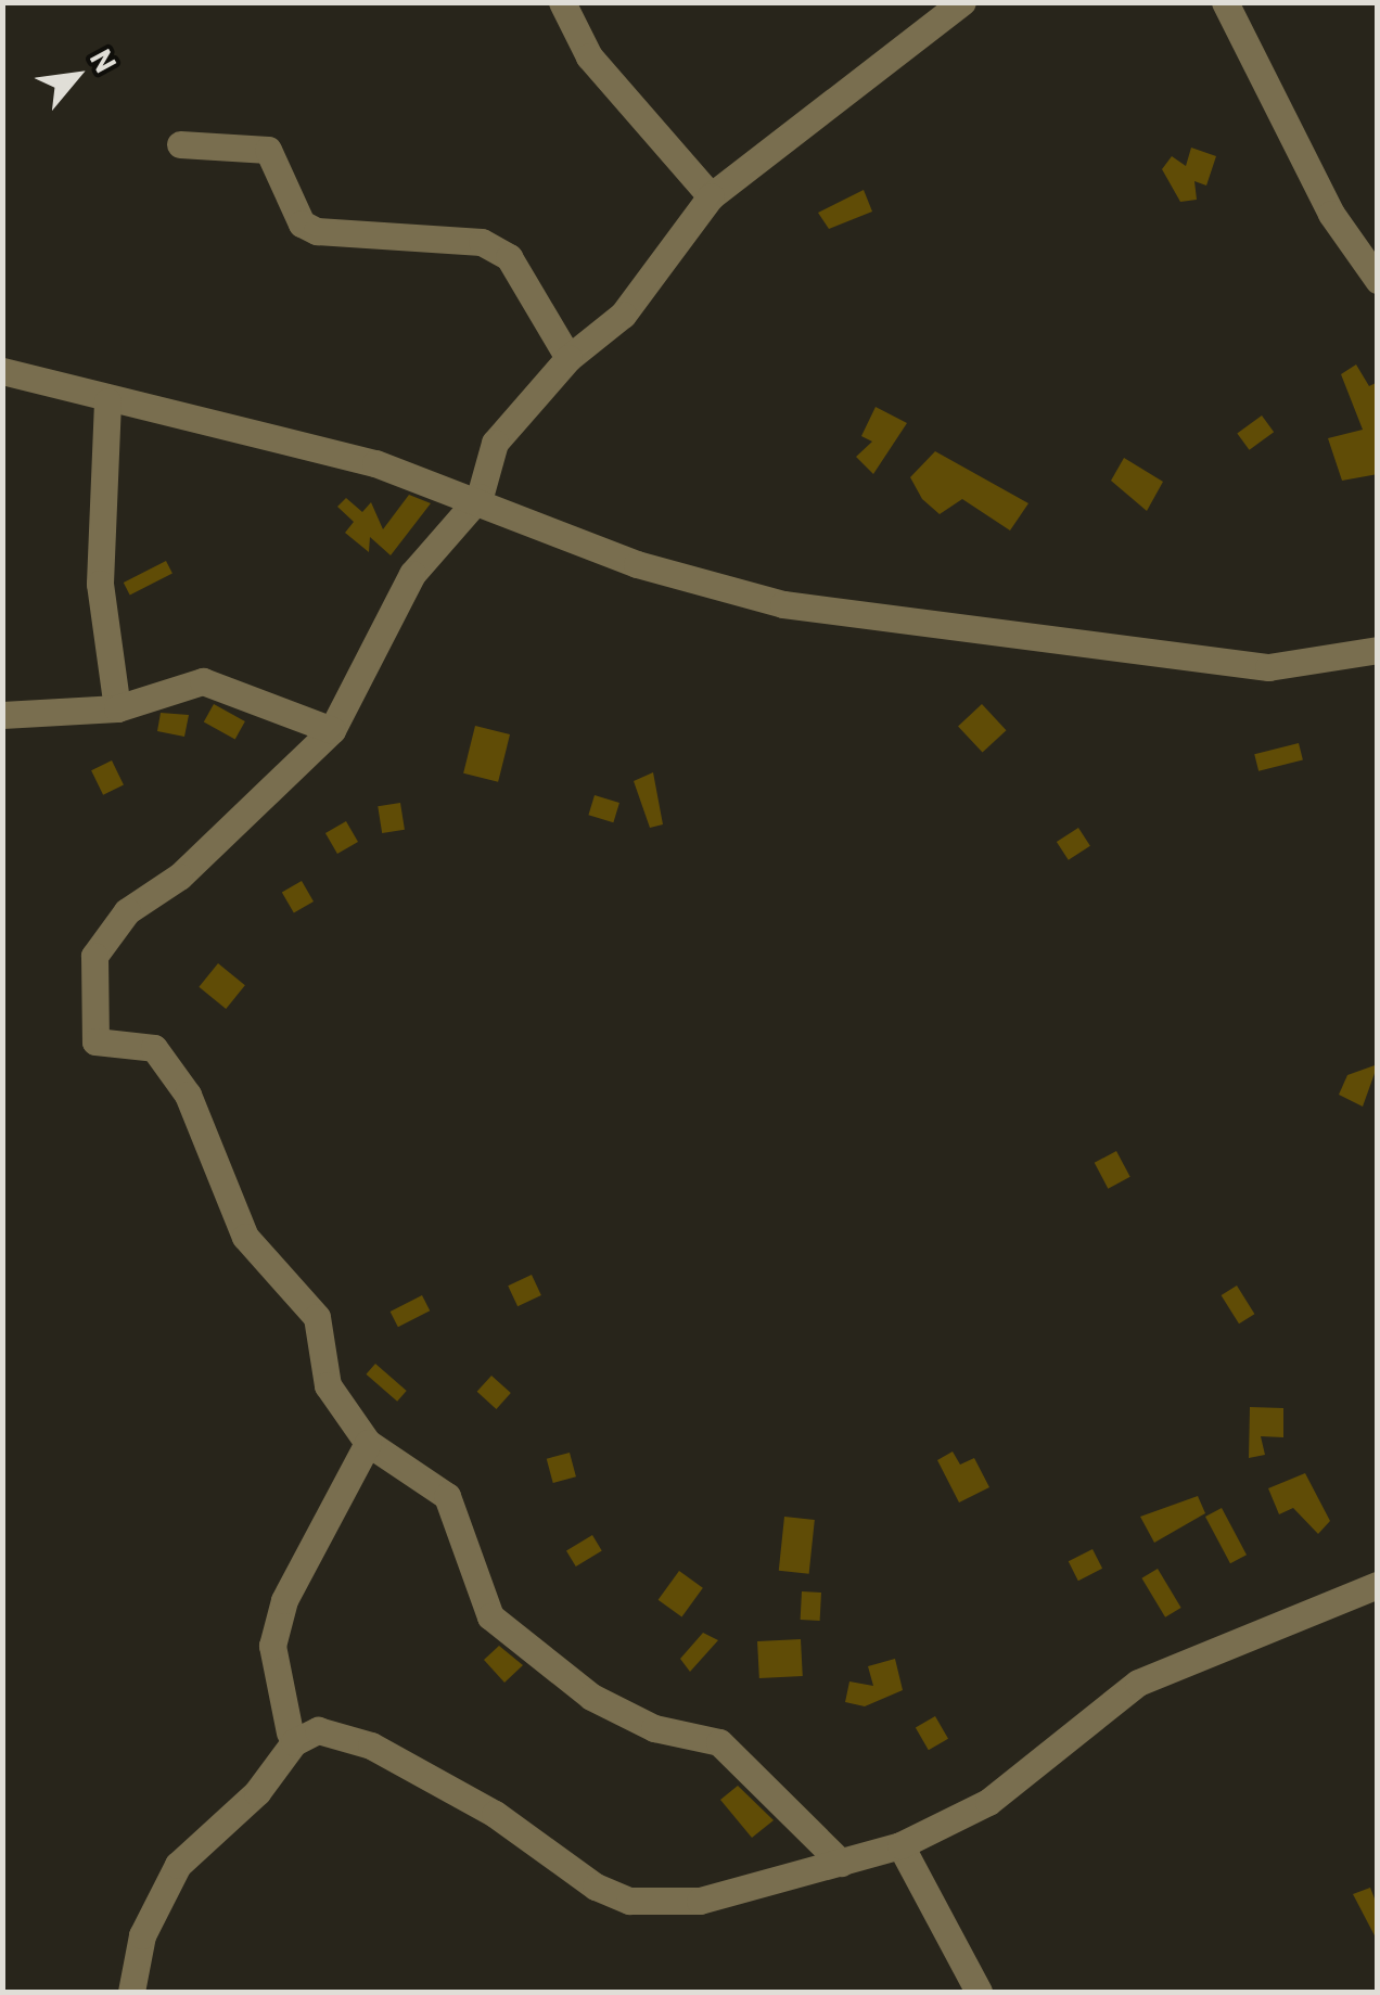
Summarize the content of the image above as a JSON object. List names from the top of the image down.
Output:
{
  "north": "top right"
}
